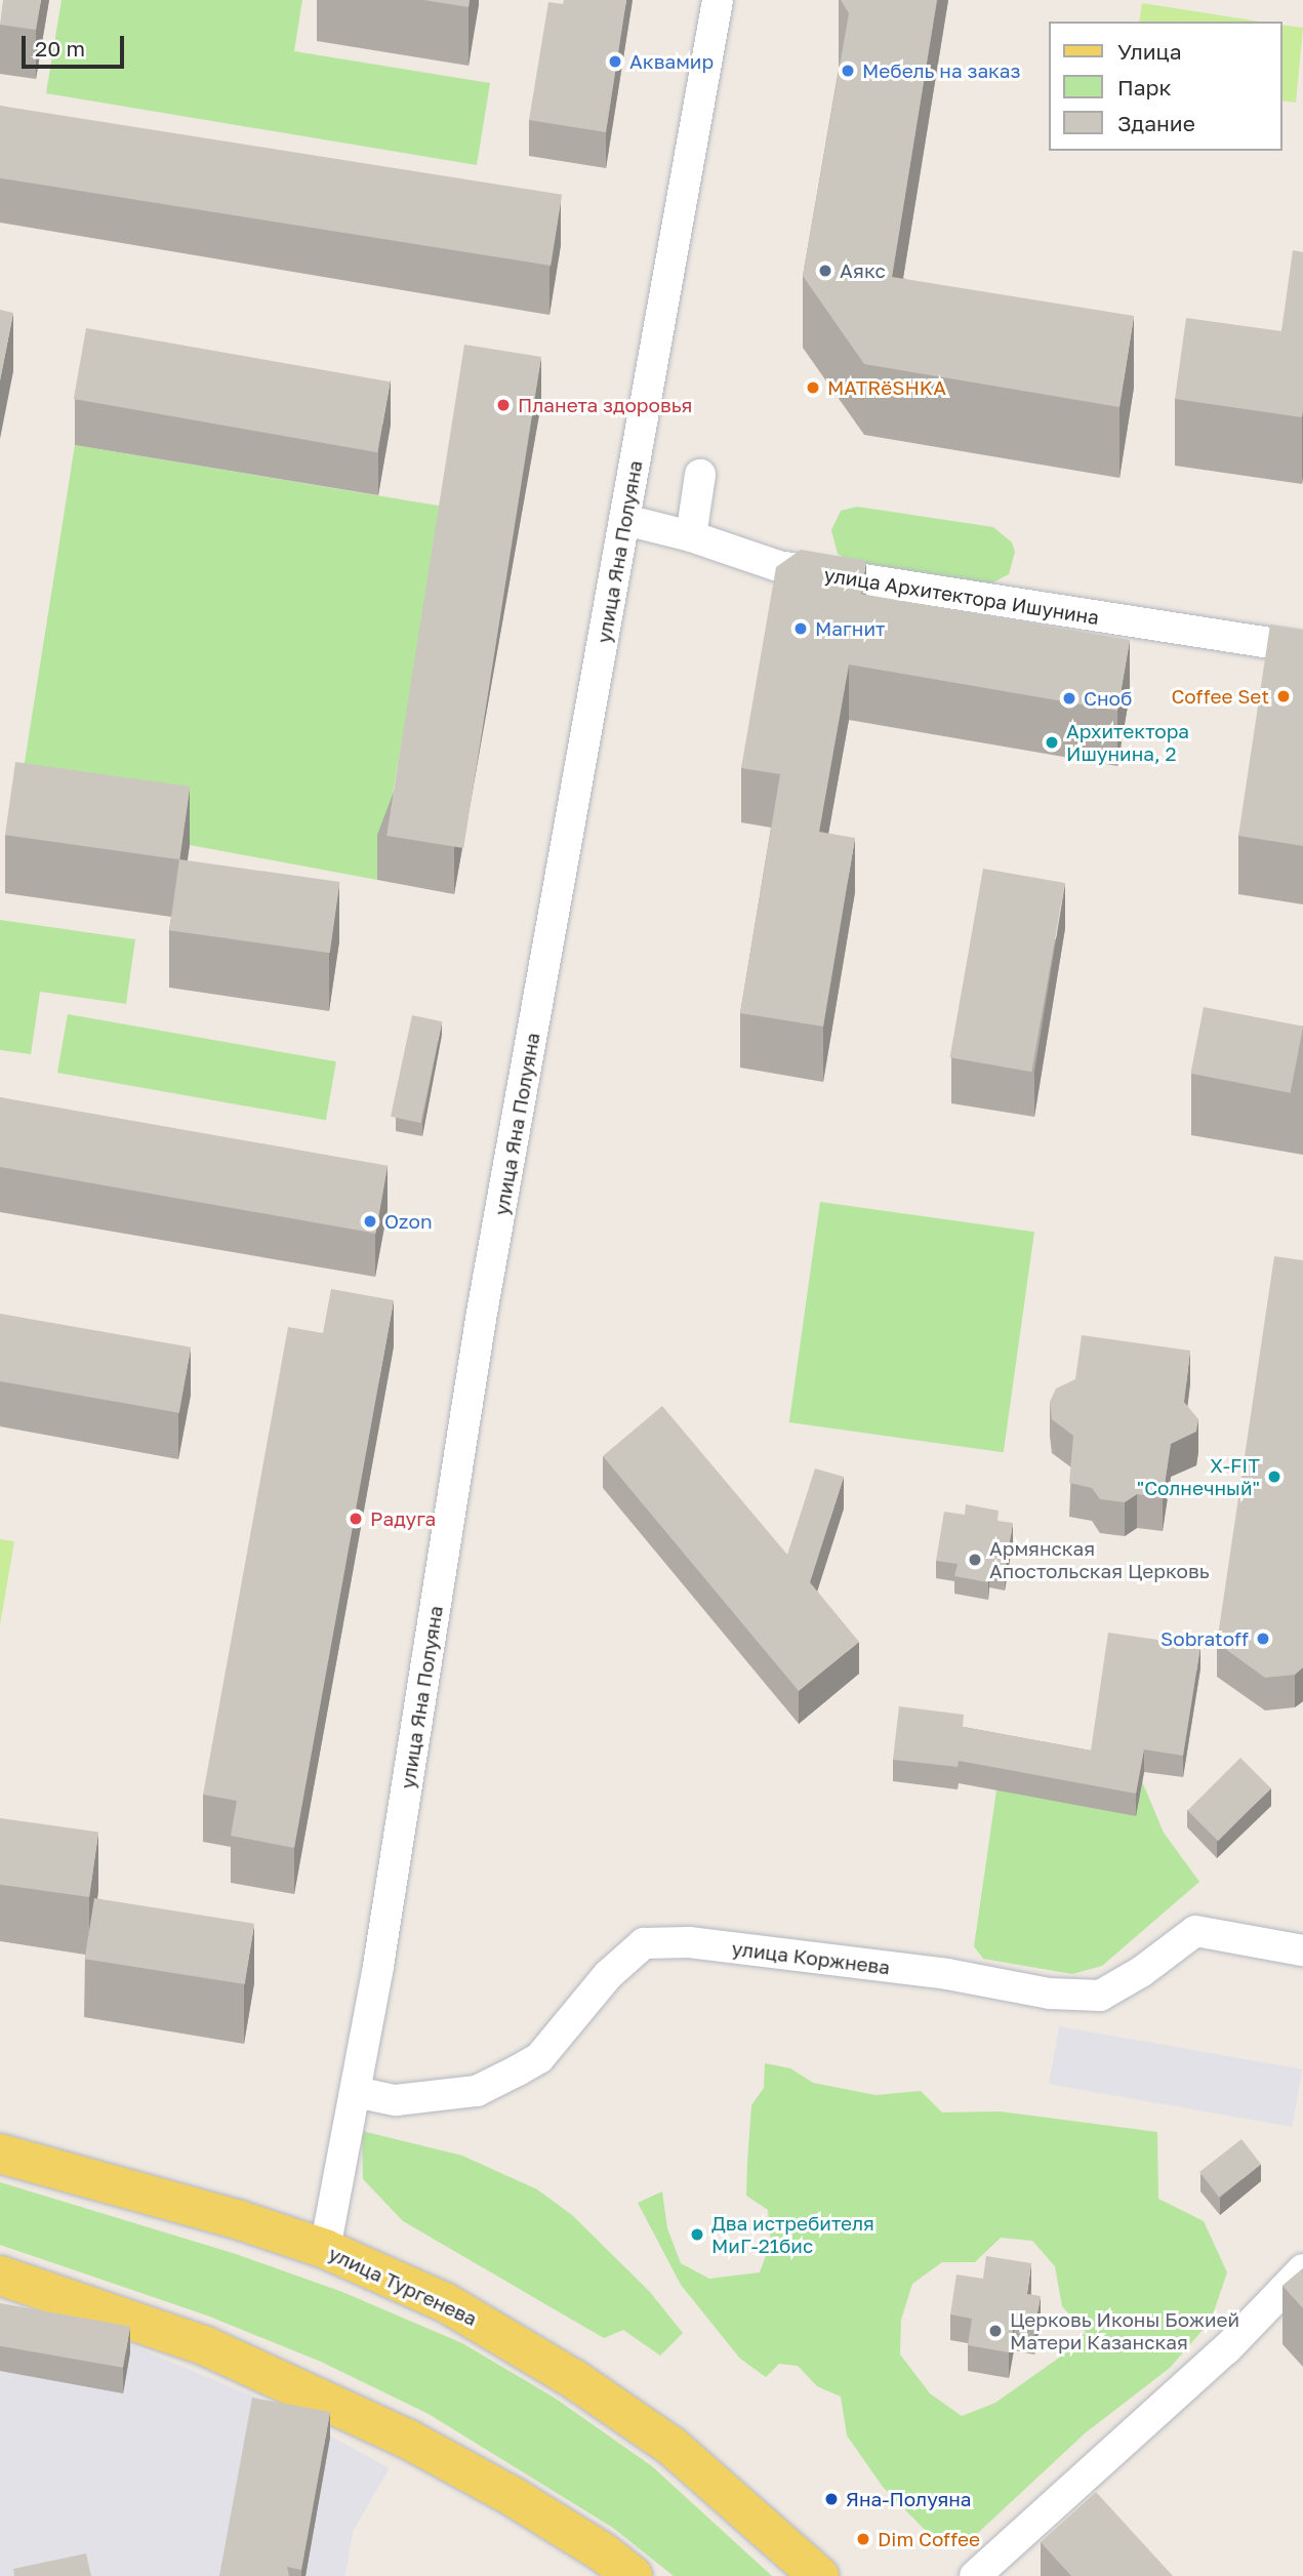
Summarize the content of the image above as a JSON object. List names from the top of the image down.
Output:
{
  "streets": {
    "main road": ["улица Тургенева"],
    "street": ["улица Яна Полуяна", "улица Архитектора Ишунина", "улица Коржнева"]
  },
  "crossings": [
    ["улица Яна Полуяна", "улица Архитектора Ишунина"],
    ["улица Яна Полуяна", "улица Коржнева"],
    ["улица Яна Полуяна", "улица Тургенева"]
  ],
  "places": [
    "Аквамир",
    "Мебель на заказ",
    "Аякс",
    "MATRёSHKA",
    "Планета здоровья",
    "Магнит",
    "Coffee Set",
    "Сноб",
    "Архитектора Ишунина, 2",
    "Ozon",
    "X-FIT \"Солнечный\"",
    "Радуга",
    "Армянская Апостольская Церковь",
    "Sobratoff",
    "Два истребителя МиГ-21бис",
    "Церковь Иконы Божией Матери Казанская",
    "Яна-Полуяна",
    "Dim Coffee"
  ],
  "legend": ["Улица", "Парк", "Здание"],
  "scale_bar": "20 m"
}
